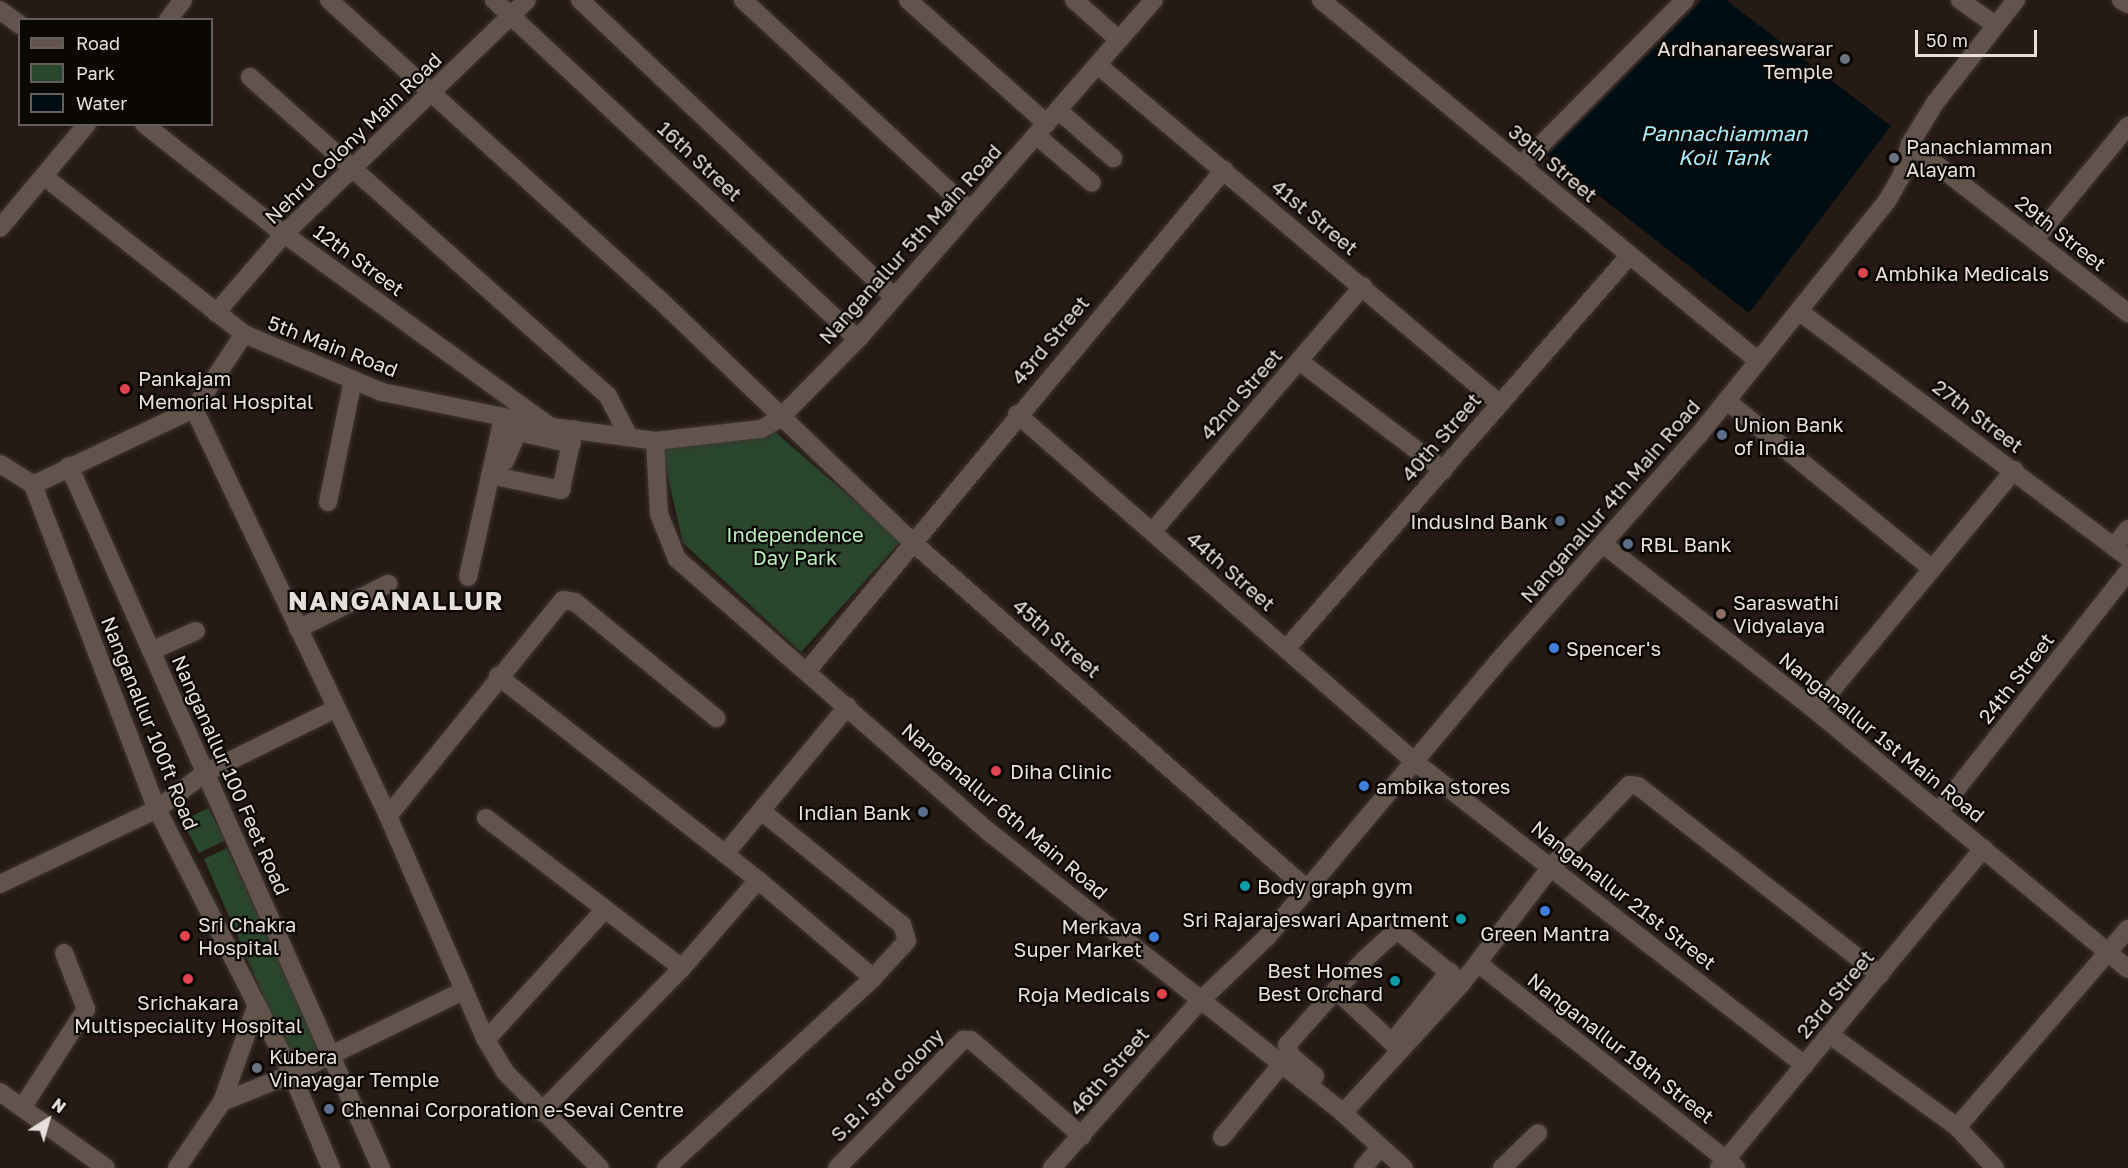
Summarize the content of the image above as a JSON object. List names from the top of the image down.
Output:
{
  "streets": {
    "street": [
      "Nehru Colony Main Road",
      "16th Street",
      "39th Street",
      "41st Street",
      "29th Street",
      "Nanganallur 5th Main Road",
      "12th Street",
      "43rd Street",
      "5th Main Road",
      "42nd Street",
      "27th Street",
      "40th Street",
      "Nanganallur 4th Main Road",
      "44th Street",
      "45th Street",
      "24th Street",
      "Nanganallur 100ft Road",
      "Nanganallur 1st Main Road",
      "Nanganallur 100 Feet Road",
      "Nanganallur 6th Main Road",
      "Nanganallur 21st Street",
      "23rd Street",
      "Nanganallur 19th Street",
      "46th Street",
      "S.B.I 3rd colony"
    ]
  },
  "crossings": [
    ["Nehru Colony Main Road", "16th Street"],
    ["Nehru Colony Main Road", "12th Street"],
    ["Nehru Colony Main Road", "5th Main Road"],
    ["Nehru Colony Main Road", "45th Street"],
    ["16th Street", "Nanganallur 5th Main Road"],
    ["39th Street", "40th Street"],
    ["39th Street", "Nanganallur 4th Main Road"],
    ["41st Street", "Nanganallur 5th Main Road"],
    ["41st Street", "43rd Street"],
    ["41st Street", "42nd Street"],
    ["41st Street", "40th Street"],
    ["29th Street", "Nanganallur 4th Main Road"],
    ["Nanganallur 5th Main Road", "5th Main Road"],
    ["Nanganallur 5th Main Road", "45th Street"],
    ["Nanganallur 5th Main Road", "Nanganallur 6th Main Road"],
    ["12th Street", "5th Main Road"],
    ["43rd Street", "44th Street"],
    ["43rd Street", "45th Street"],
    ["43rd Street", "Nanganallur 6th Main Road"],
    ["5th Main Road", "Nanganallur 6th Main Road"],
    ["42nd Street", "44th Street"],
    ["27th Street", "Nanganallur 4th Main Road"],
    ["40th Street", "44th Street"],
    ["Nanganallur 4th Main Road", "44th Street"],
    ["Nanganallur 4th Main Road", "45th Street"],
    ["Nanganallur 4th Main Road", "Nanganallur 1st Main Road"],
    ["Nanganallur 4th Main Road", "Nanganallur 6th Main Road"],
    ["Nanganallur 4th Main Road", "Nanganallur 21st Street"],
    ["Nanganallur 4th Main Road", "46th Street"],
    ["44th Street", "Nanganallur 21st Street"],
    ["24th Street", "Nanganallur 1st Main Road"],
    ["Nanganallur 1st Main Road", "23rd Street"],
    ["Nanganallur 6th Main Road", "46th Street"],
    ["Nanganallur 21st Street", "23rd Street"],
    ["23rd Street", "Nanganallur 19th Street"],
    ["46th Street", "S.B.I 3rd colony"]
  ],
  "districts": ["NANGANALLUR"],
  "water": ["Pannachiamman Koil Tank"],
  "parks": ["Independence Day Park"],
  "places": [
    "Ardhanareeswarar Temple",
    "Panachiamman Alayam",
    "Ambhika Medicals",
    "Pankajam Memorial Hospital",
    "Union Bank of India",
    "IndusInd Bank",
    "RBL Bank",
    "Saraswathi Vidyalaya",
    "Spencer's",
    "Diha Clinic",
    "ambika stores",
    "Indian Bank",
    "Body graph gym",
    "Green Mantra",
    "Sri Rajarajeswari Apartment",
    "Sri Chakra Hospital",
    "Merkava Super Market",
    "Srichakara Multispeciality Hospital",
    "Best Homes Best Orchard",
    "Roja Medicals",
    "Kubera Vinayagar Temple",
    "Chennai Corporation e-Sevai Centre"
  ],
  "legend": ["Road", "Park", "Water"],
  "scale_bar": "50 m",
  "north": "top right"
}
